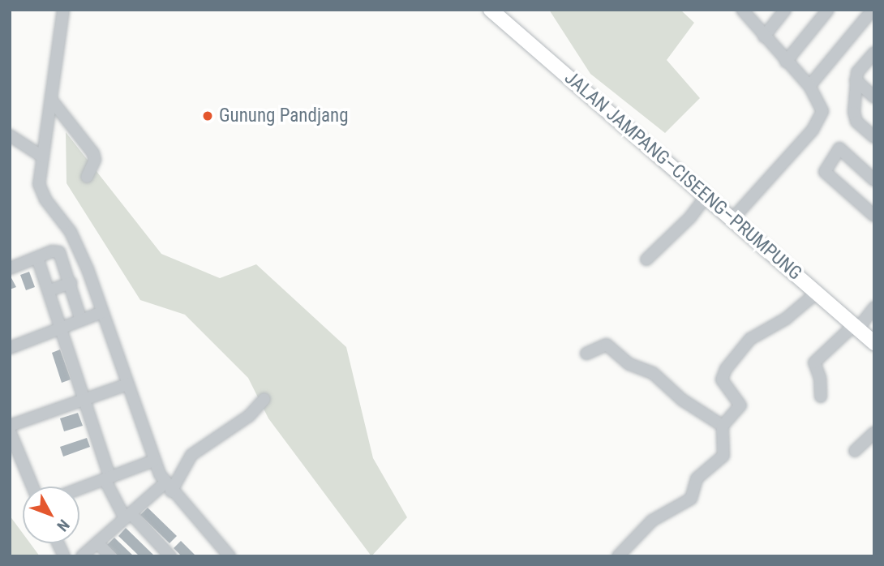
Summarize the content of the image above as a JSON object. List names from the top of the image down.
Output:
{
  "streets": {
    "main road": ["JALAN JAMPANG–CISEENG–PRUMPUNG"]
  },
  "places": ["Gunung Pandjang"],
  "north": "bottom right"
}
